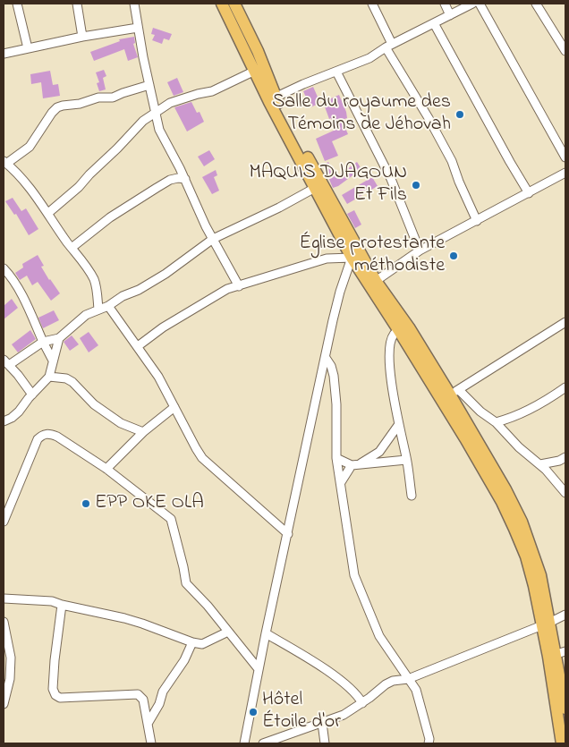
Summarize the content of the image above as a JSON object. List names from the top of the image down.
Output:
{
  "places": [
    "Salle du royaume des Témoins de Jéhovah",
    "MAQUIS DJAGOUN Et Fils",
    "Église protestante méthodiste",
    "EPP OKE OLA",
    "Hôtel Étoile d'or"
  ]
}
